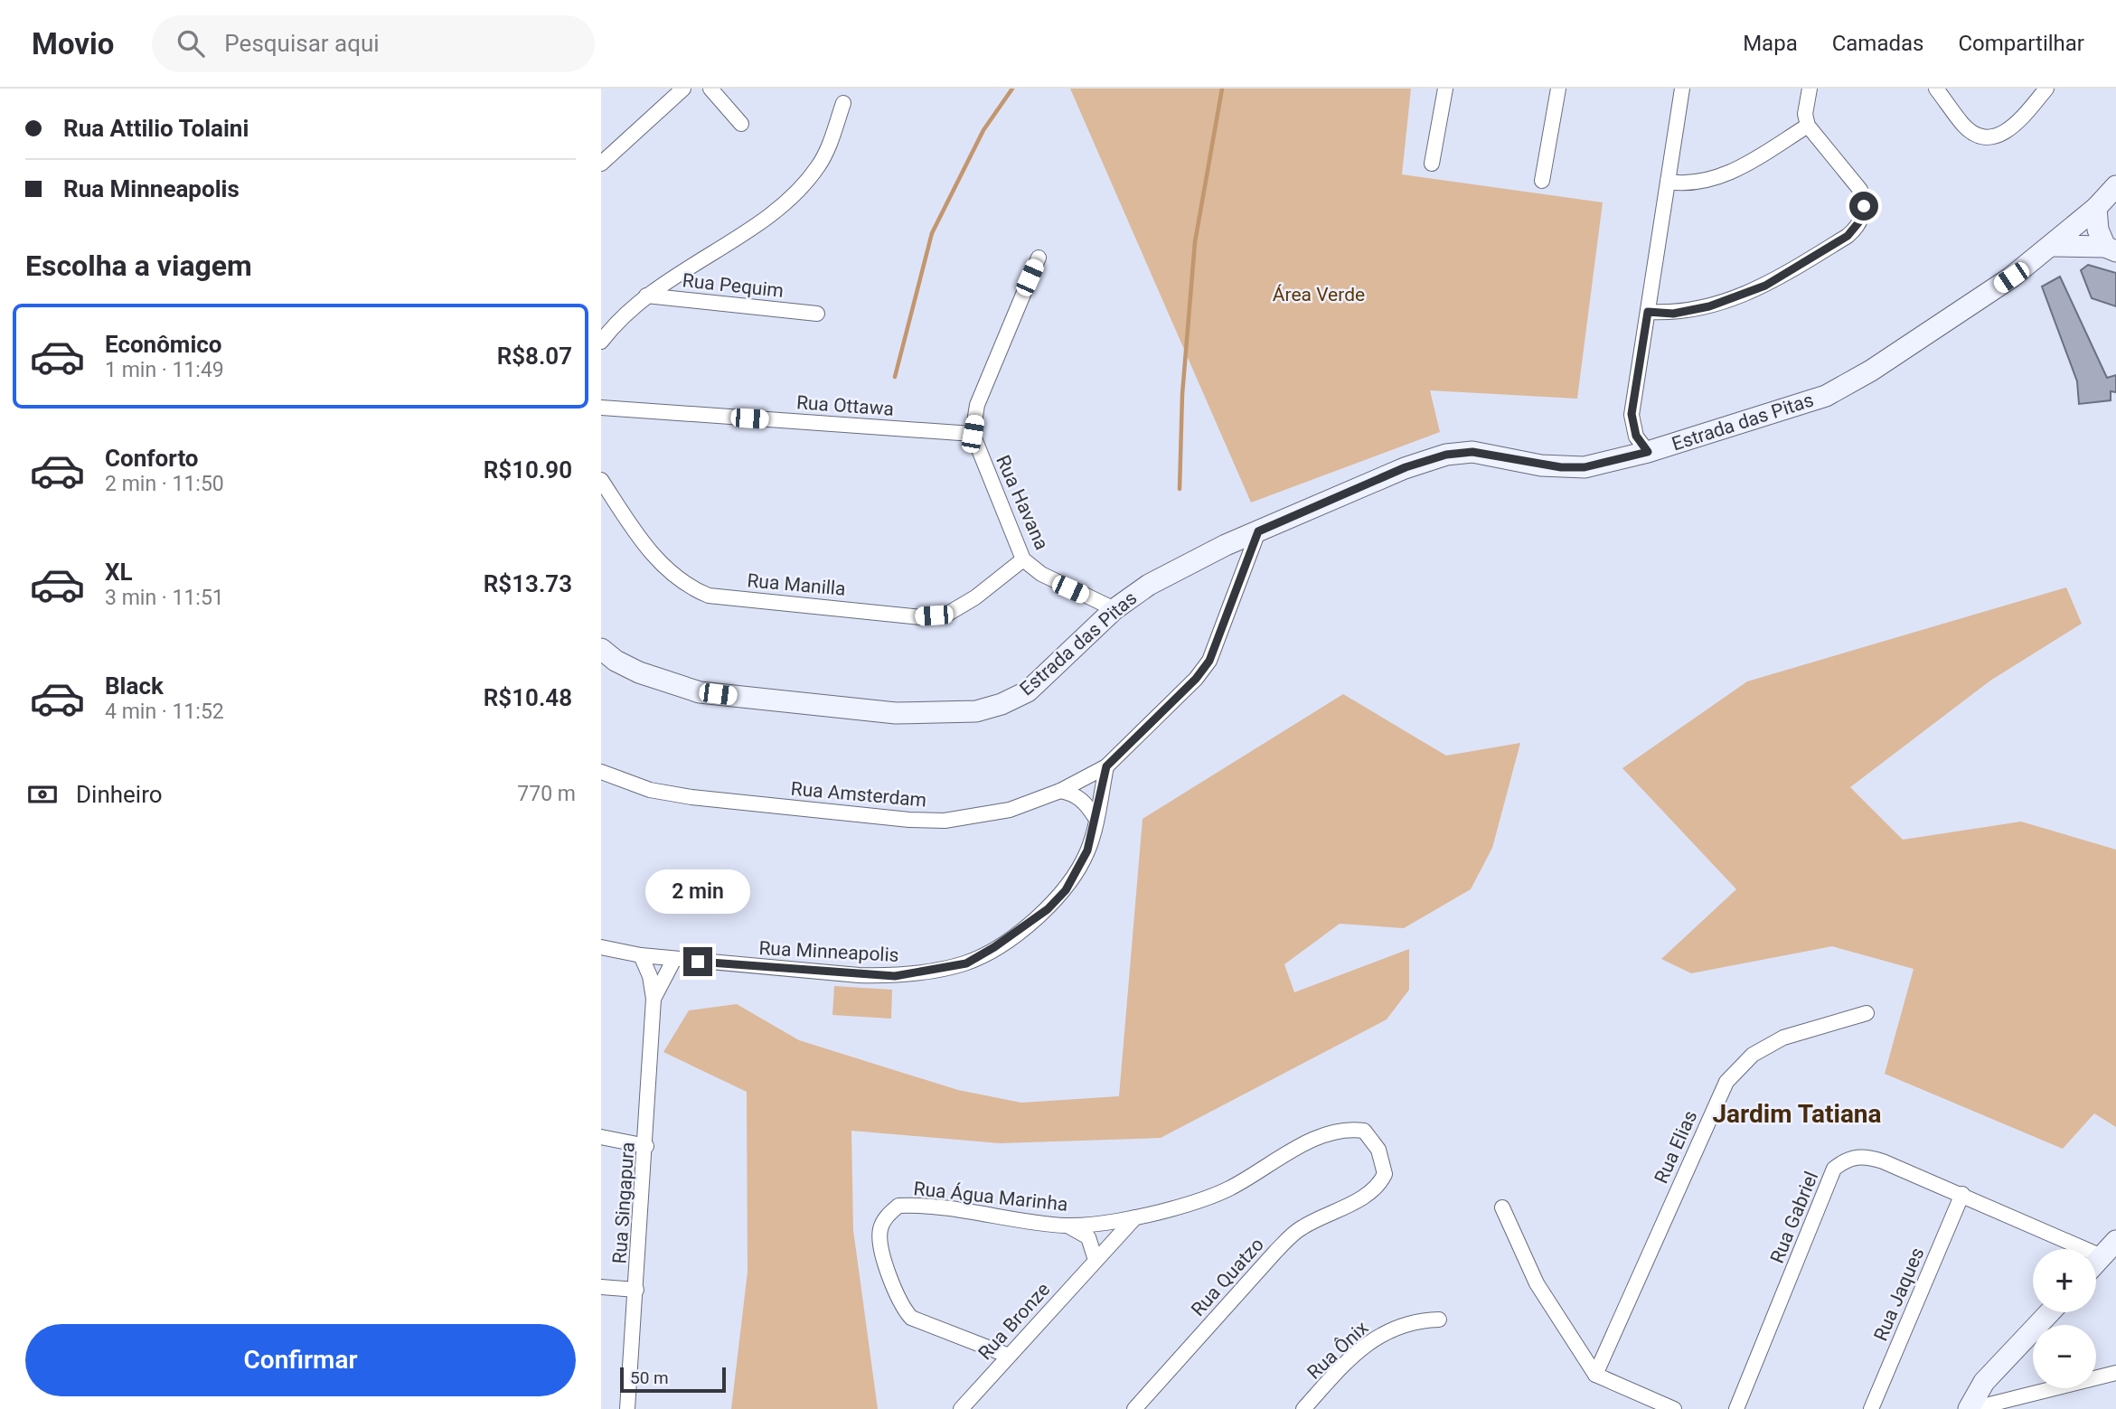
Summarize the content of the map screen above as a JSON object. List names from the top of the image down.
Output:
{
  "streets": {
    "main road": ["Estrada das Pitas"],
    "street": [
      "Rua Pequim",
      "Rua Ottawa",
      "Rua Havana",
      "Rua Manilla",
      "Rua Amsterdam",
      "Rua Minneapolis",
      "Rua Elias",
      "Rua Água Marinha",
      "Rua Singapura",
      "Rua Gabriel",
      "Rua Quatzo",
      "Rua Jaques",
      "Rua Bronze",
      "Rua Ônix"
    ]
  },
  "crossings": [
    ["Rua Ottawa", "Rua Havana"],
    ["Estrada das Pitas", "Rua Havana"],
    ["Estrada das Pitas", "Rua Amsterdam"],
    ["Rua Havana", "Rua Manilla"],
    ["Rua Amsterdam", "Rua Minneapolis"],
    ["Rua Minneapolis", "Rua Singapura"],
    ["Rua Água Marinha", "Rua Quatzo"],
    ["Rua Água Marinha", "Rua Bronze"],
    ["Rua Gabriel", "Rua Jaques"]
  ],
  "districts": ["Jardim Tatiana"],
  "parks": ["Área Verde"],
  "scale_bar": "50 m",
  "page": {
    "header": "Movio",
    "search": "Pesquisar aqui",
    "nav": ["Mapa", "Camadas", "Compartilhar"],
    "banner": ["Rua Attilio Tolaini", "Rua Minneapolis"],
    "heading": "Escolha a viagem",
    "list": [
      {
        "name": "Econômico",
        "note": "1 min · 11:49",
        "value": "R$8.07"
      },
      {
        "name": "Conforto",
        "note": "2 min · 11:50",
        "value": "R$10.90"
      },
      {
        "name": "XL",
        "note": "3 min · 11:51",
        "value": "R$13.73"
      },
      {
        "name": "Black",
        "note": "4 min · 11:52",
        "value": "R$10.48"
      }
    ],
    "pay": ["Dinheiro", "770 m"],
    "bubble": "2 min",
    "map_buttons": ["+", "−"],
    "buttons": "Confirmar",
    "scale": "50 m"
  }
}
